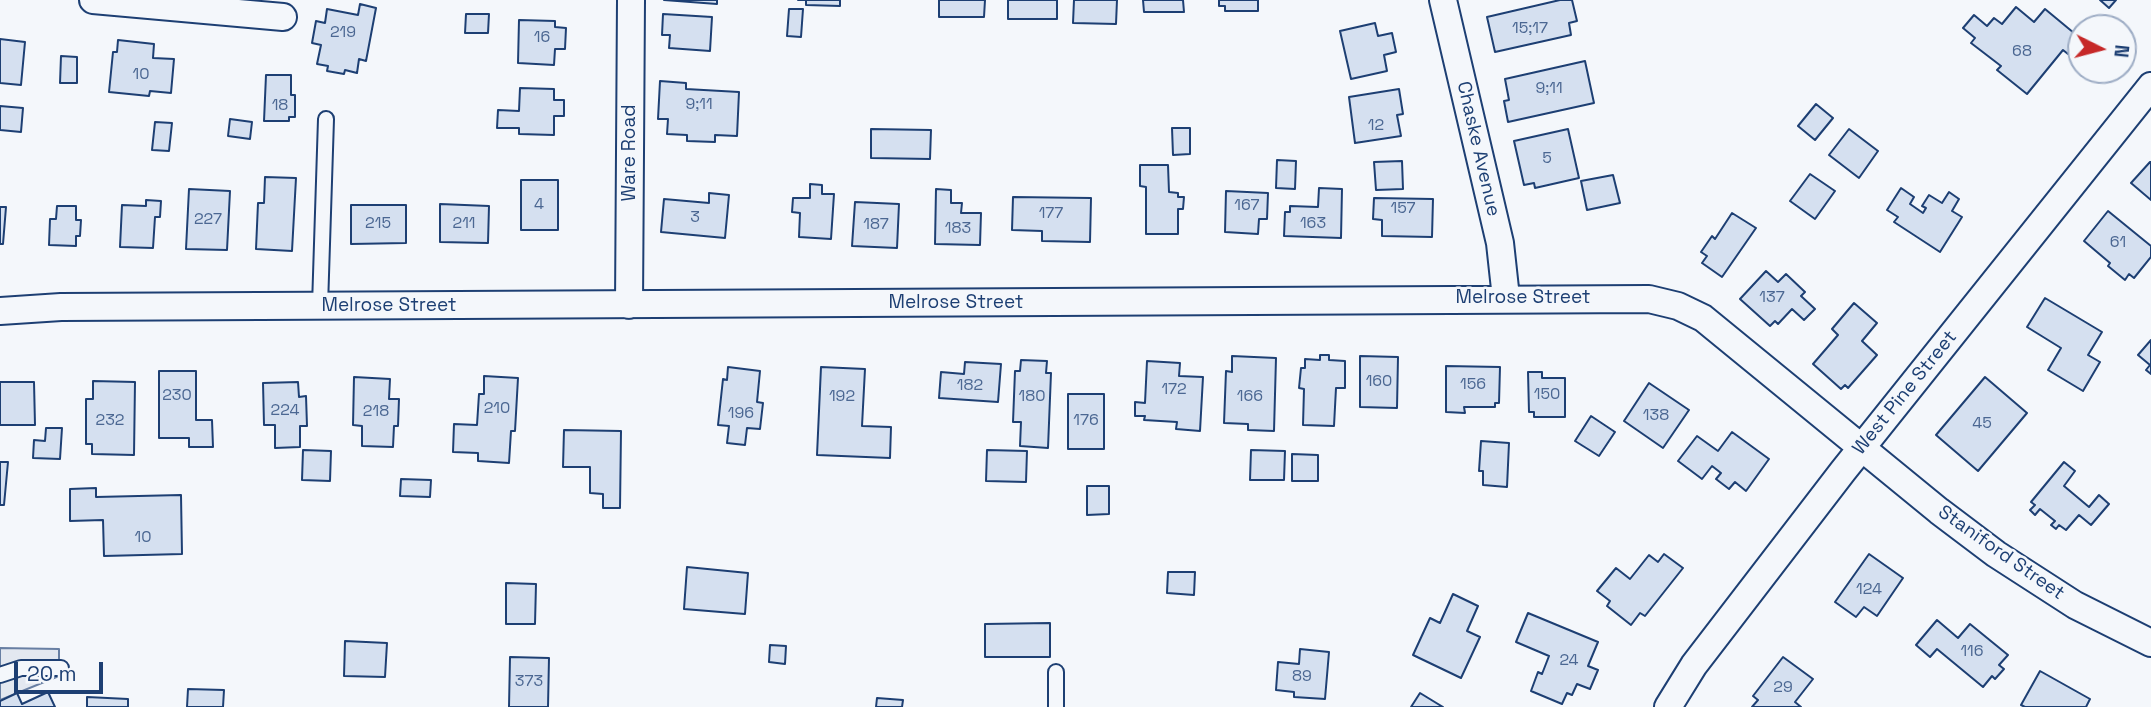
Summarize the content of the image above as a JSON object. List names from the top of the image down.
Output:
{
  "streets": {
    "street": [
      "Chaske Avenue",
      "Ware Road",
      "Melrose Street",
      "West Pine Street",
      "Staniford Street"
    ]
  },
  "crossings": [
    ["Chaske Avenue", "Melrose Street"],
    ["Ware Road", "Melrose Street"],
    ["Melrose Street", "West Pine Street"],
    ["Melrose Street", "Staniford Street"],
    ["West Pine Street", "Staniford Street"]
  ],
  "house_numbers": [
    "15;17",
    "219",
    "16",
    "68",
    "10",
    "9;11",
    "9;11",
    "18",
    "12",
    "5",
    "4",
    "167",
    "157",
    "177",
    "3",
    "227",
    "215",
    "211",
    "163",
    "187",
    "183",
    "61",
    "137",
    "160",
    "156",
    "182",
    "172",
    "150",
    "230",
    "192",
    "180",
    "166",
    "210",
    "224",
    "218",
    "196",
    "138",
    "232",
    "176",
    "45",
    "10",
    "124",
    "116",
    "24",
    "89",
    "373",
    "29"
  ],
  "scale_bar": "20 m",
  "north": "right"
}
